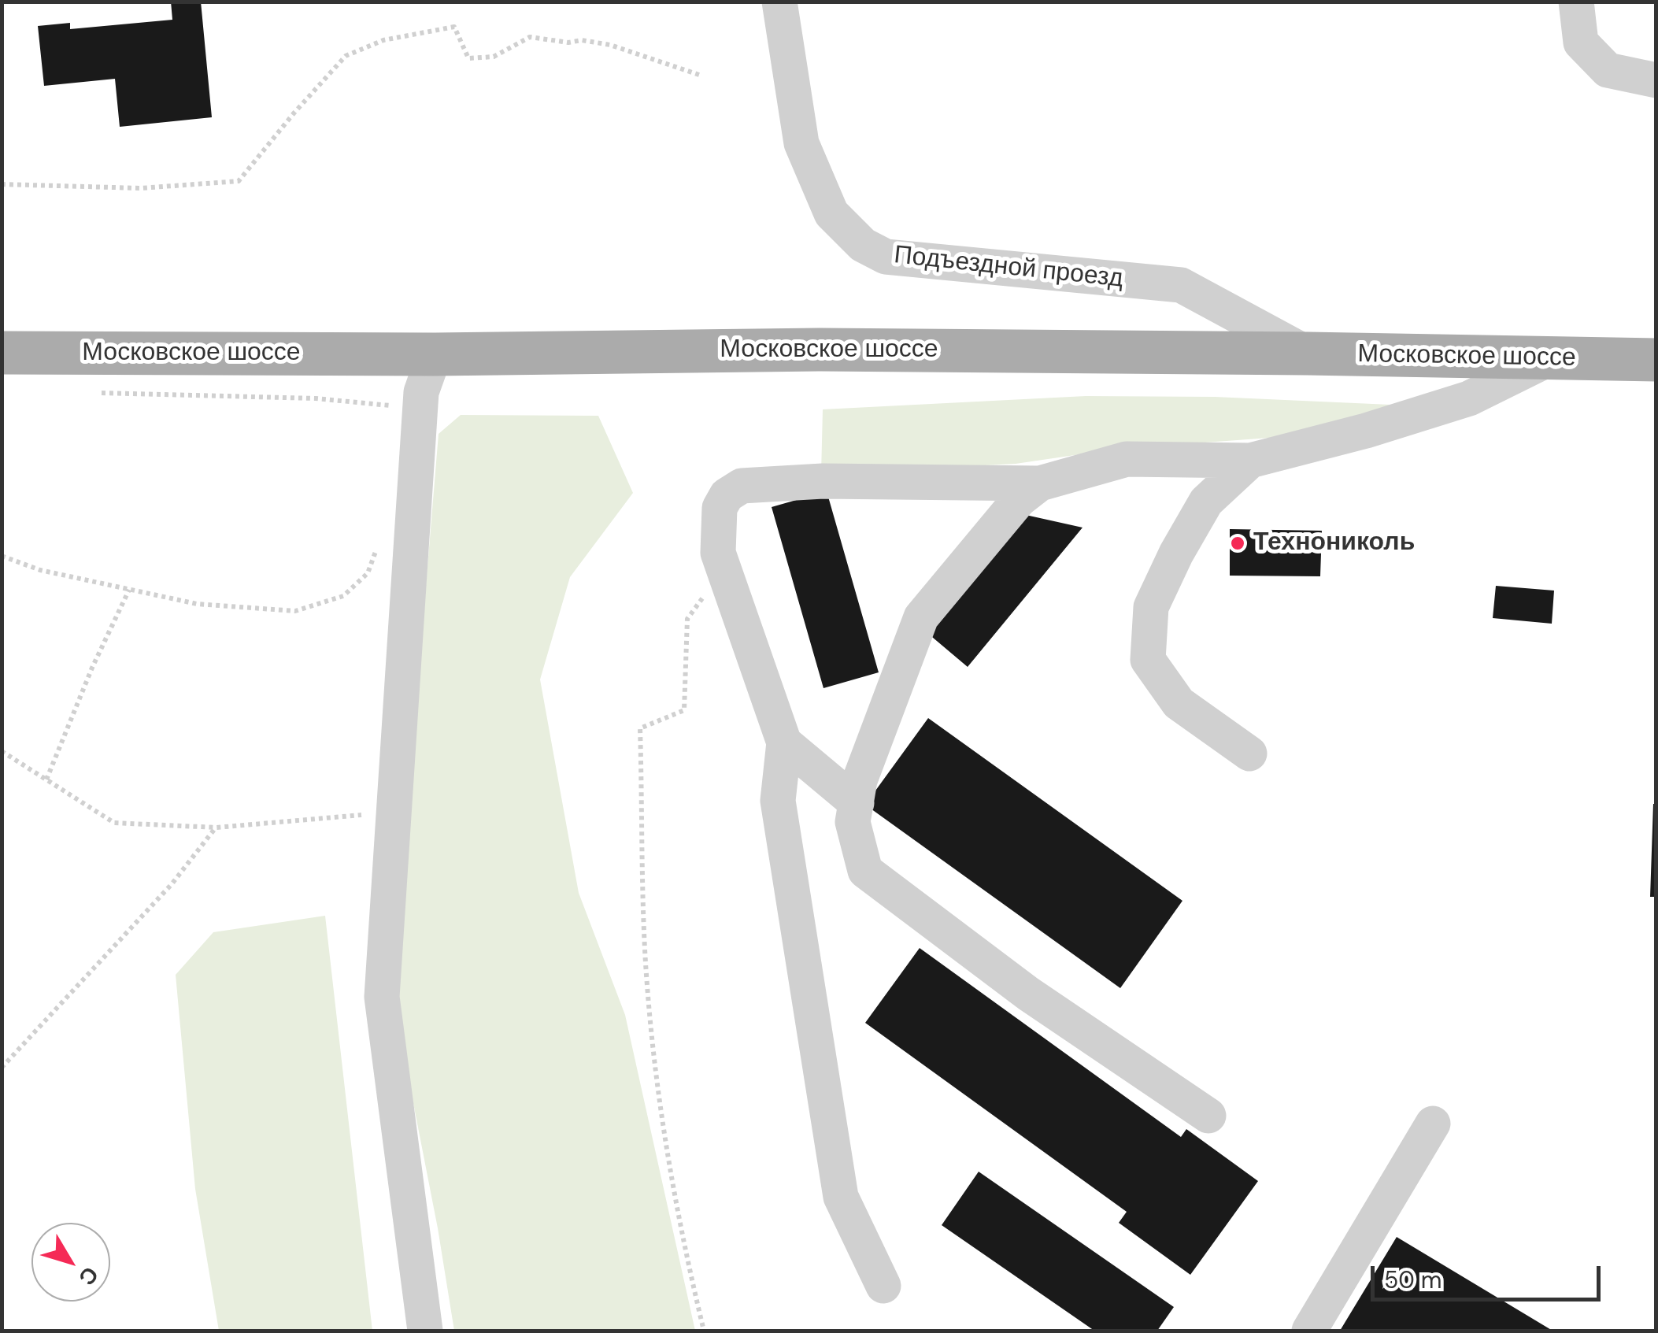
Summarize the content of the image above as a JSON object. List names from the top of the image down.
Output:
{
  "streets": {
    "main road": ["Московское шоссе"],
    "street": ["Подъездной проезд"]
  },
  "crossings": [
    ["Подъездной проезд", "Московское шоссе"]
  ],
  "places": ["Технониколь"],
  "scale_bar": "50 m",
  "north": "bottom right"
}
